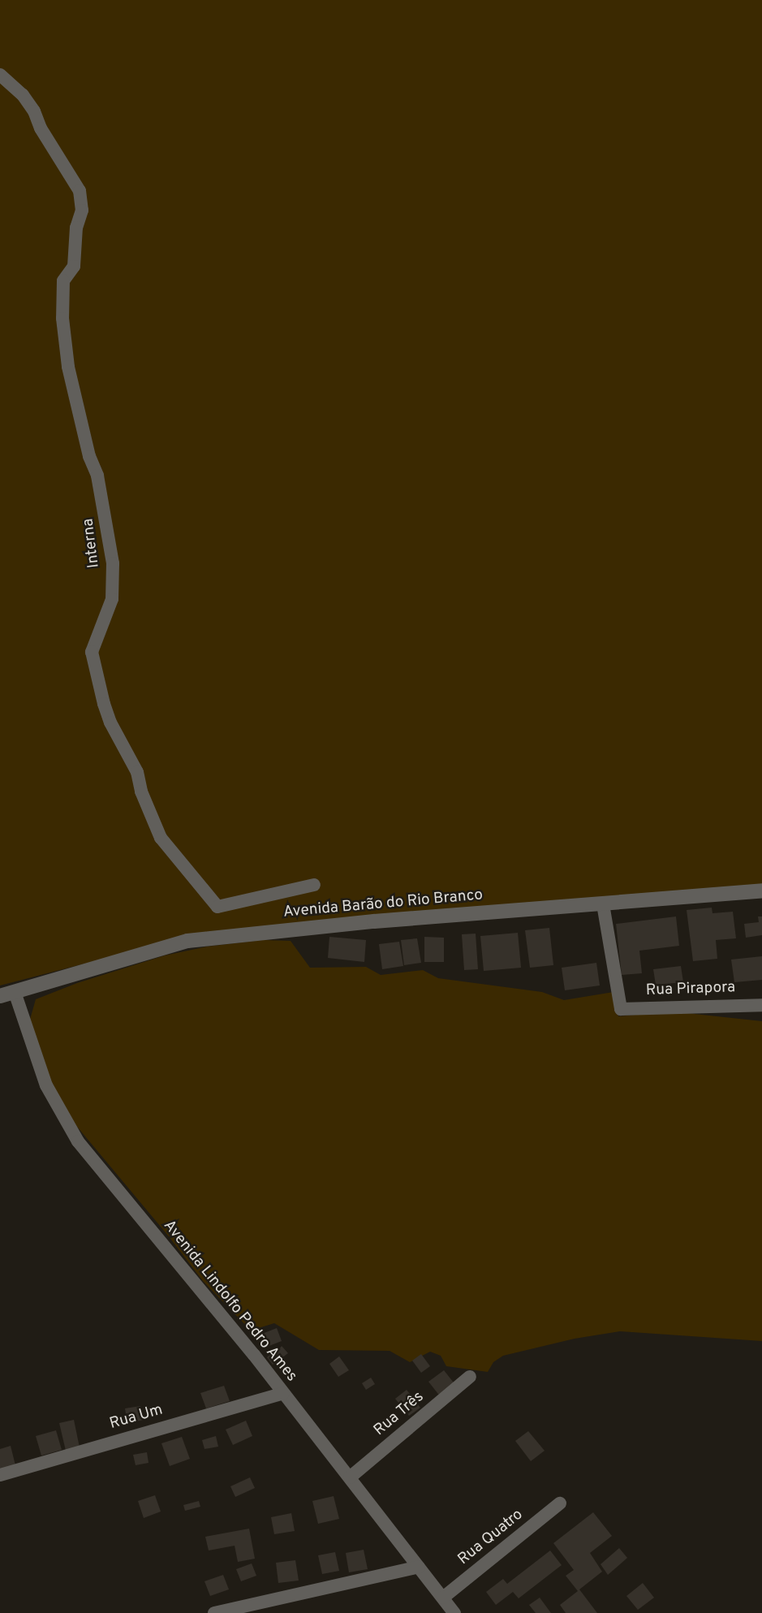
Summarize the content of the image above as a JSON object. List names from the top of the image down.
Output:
{
  "streets": {
    "street": [
      "Interna",
      "Avenida Barão do Rio Branco",
      "Rua Pirapora",
      "Avenida Lindolfo Pedro Ames",
      "Rua Três",
      "Rua Um",
      "Rua Quatro"
    ]
  },
  "crossings": [
    ["Avenida Barão do Rio Branco", "Rua Pirapora"],
    ["Avenida Barão do Rio Branco", "Avenida Lindolfo Pedro Ames"],
    ["Avenida Lindolfo Pedro Ames", "Rua Três"],
    ["Avenida Lindolfo Pedro Ames", "Rua Um"],
    ["Avenida Lindolfo Pedro Ames", "Rua Quatro"]
  ]
}
